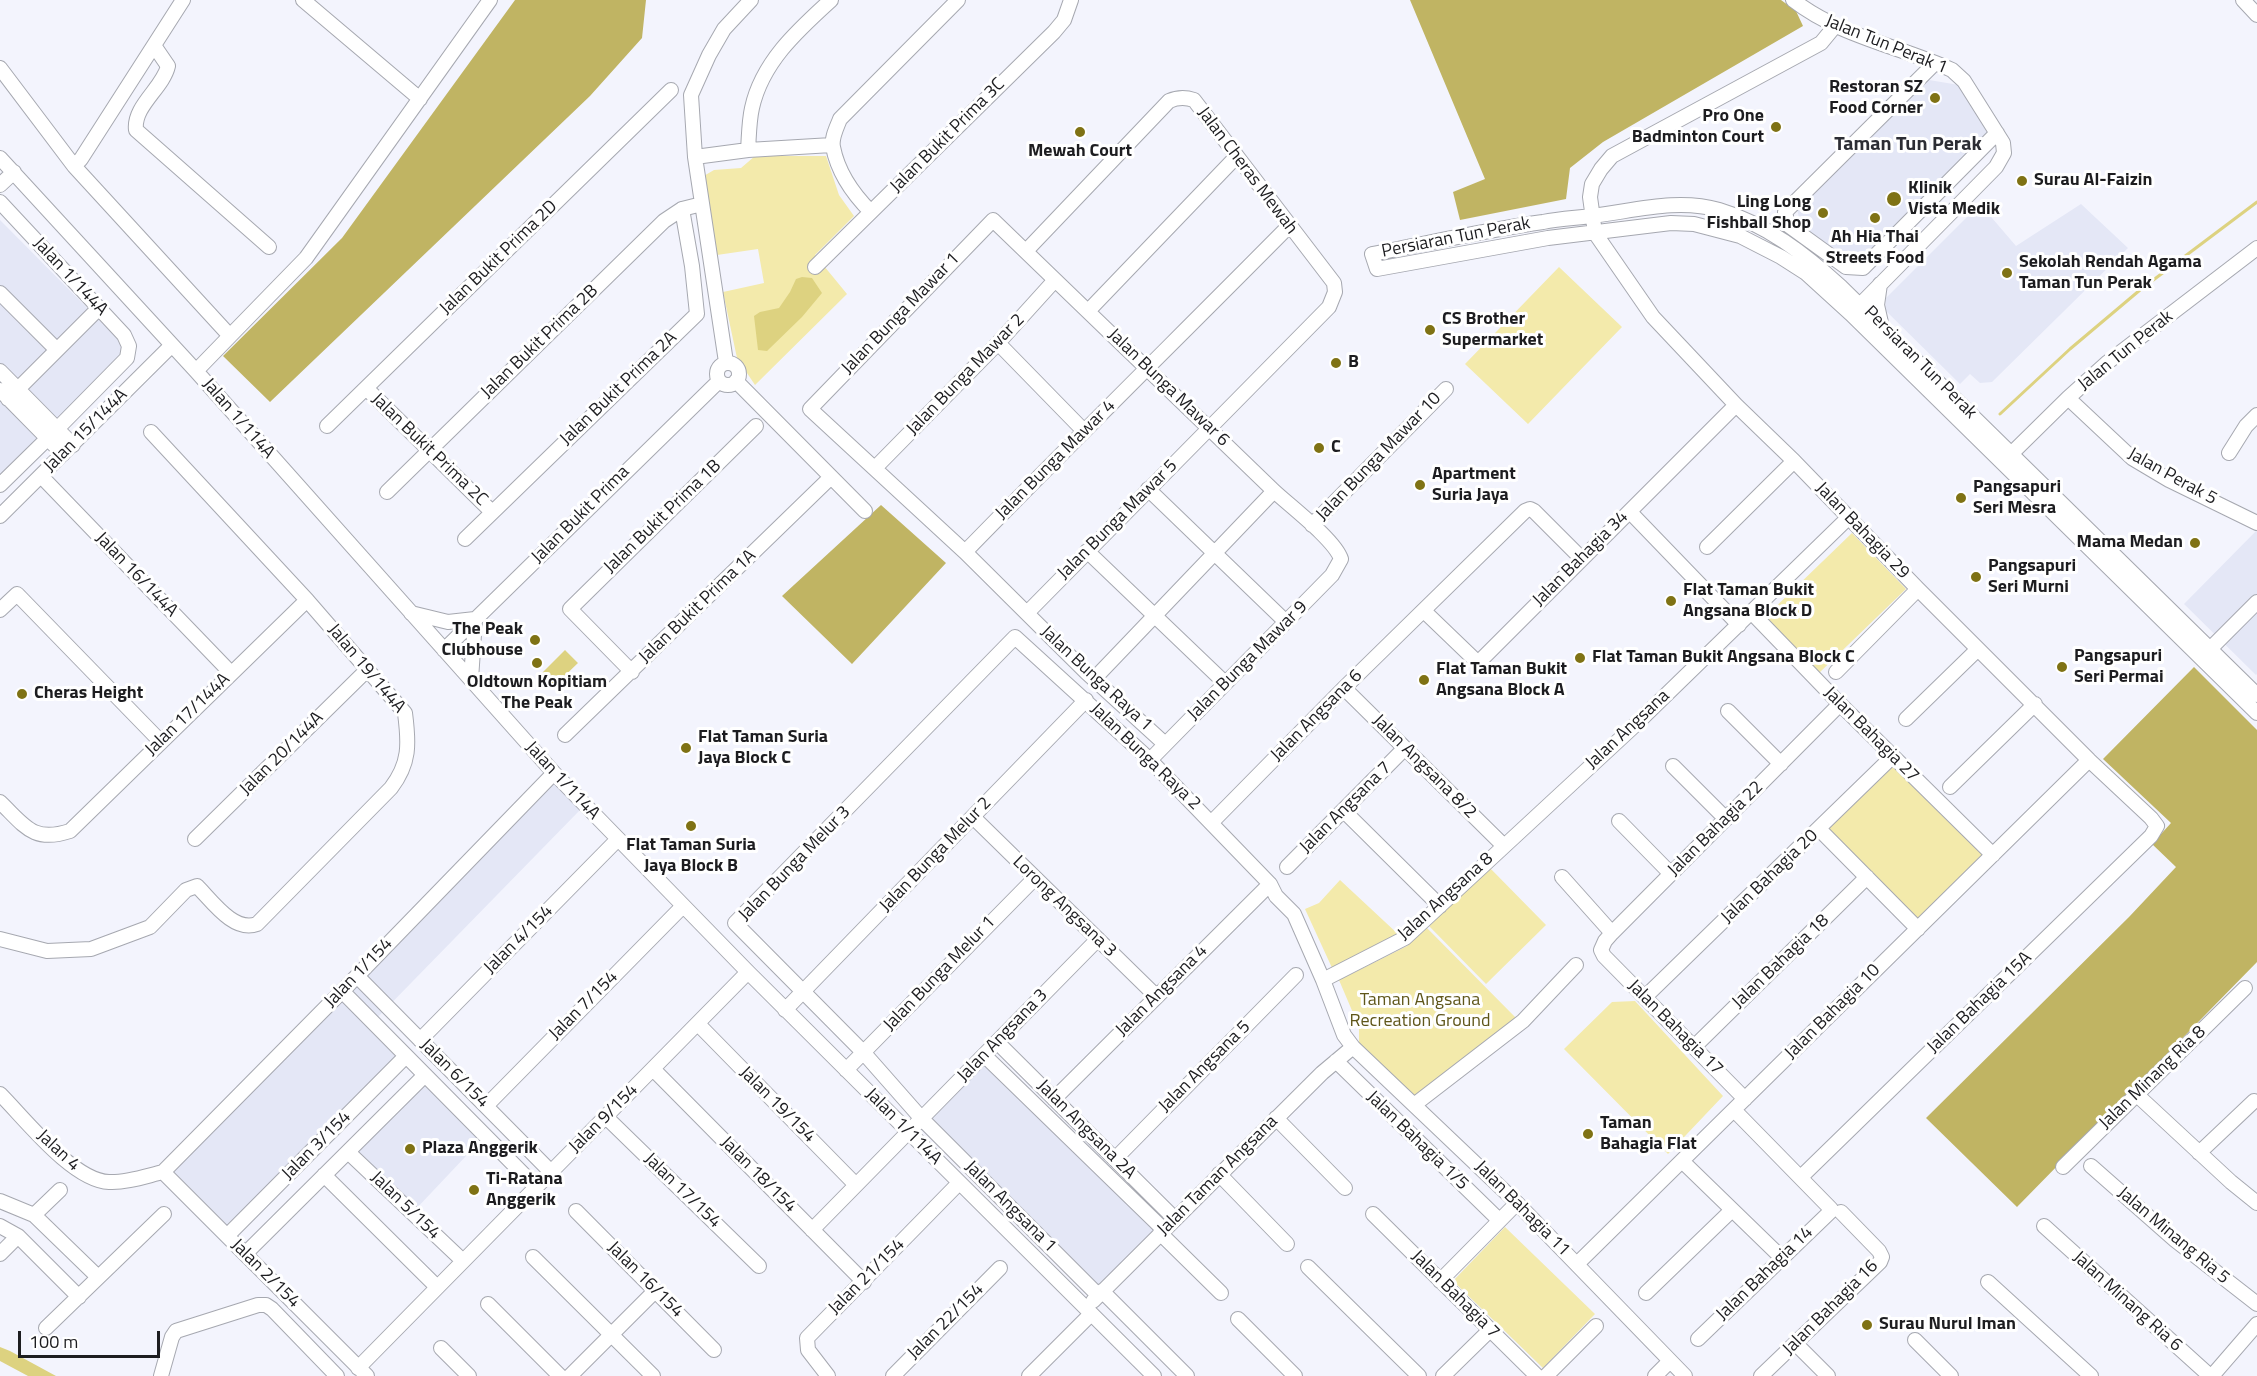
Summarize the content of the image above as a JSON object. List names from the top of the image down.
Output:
{
  "streets": {
    "street": [
      "Jalan Tun Perak 1",
      "Jalan Bukit Prima 3C",
      "Jalan Cheras Mewah",
      "Persiaran Tun Perak",
      "Jalan Bukit Prima 2D",
      "Jalan 1/144A",
      "Jalan Bunga Mawar 1",
      "Jalan Bukit Prima 2B",
      "Jalan Tun Perak",
      "Jalan Bunga Mawar 2",
      "Jalan Bunga Mawar 6",
      "Jalan Bukit Prima 2A",
      "Jalan 1/114A",
      "Jalan 15/144A",
      "Jalan Bukit Prima 2C",
      "Jalan Bunga Mawar 10",
      "Jalan Bunga Mawar 4",
      "Jalan Perak 5",
      "Jalan Bukit Prima",
      "Jalan Bukit Prima 1B",
      "Jalan Bunga Mawar 5",
      "Jalan Bahagia 29",
      "Jalan Bahagia 34",
      "Jalan 16/144A",
      "Jalan Bukit Prima 1A",
      "Jalan Bunga Mawar 9",
      "Jalan 19/144A",
      "Jalan Bunga Raya 1",
      "Jalan 17/144A",
      "Jalan Angsana 6",
      "Jalan Angsana",
      "Jalan Bahagia 27",
      "Jalan 20/144A",
      "Jalan Bunga Raya 2",
      "Jalan Angsana 8/2",
      "Jalan Angsana 7",
      "Jalan Bahagia 22",
      "Jalan Bunga Melur 2",
      "Jalan Bunga Melur 3",
      "Jalan Bahagia 20",
      "Jalan Angsana 8",
      "Lorong Angsana 3",
      "Jalan 4/154",
      "Jalan Bahagia 18",
      "Jalan 1/154",
      "Jalan Bunga Melur 1",
      "Jalan Angsana 4",
      "Jalan Bahagia 15A",
      "Jalan 7/154",
      "Jalan Bahagia 10",
      "Jalan Bahagia 17",
      "Jalan Angsana 3",
      "Jalan Angsana 5",
      "Jalan 6/154",
      "Jalan Minang Ria 8",
      "Jalan 19/154",
      "Jalan 9/154",
      "Jalan Angsana 2A",
      "Jalan Bahagia 1/5",
      "Jalan 3/154",
      "Jalan 4",
      "Jalan 18/154",
      "Jalan Taman Angsana",
      "Jalan 17/154",
      "Jalan 5/154",
      "Jalan Angsana 1",
      "Jalan Bahagia 11",
      "Jalan Minang Ria 5",
      "Jalan 2/154",
      "Jalan Bahagia 14",
      "Jalan 21/154",
      "Jalan 16/154",
      "Jalan Bahagia 7",
      "Jalan Minang Ria 6",
      "Jalan Bahagia 16",
      "Jalan 22/154"
    ]
  },
  "crossings": [
    ["Jalan Tun Perak 1", "Persiaran Tun Perak"],
    ["Jalan Tun Perak 1", "Jalan Bahagia 29"],
    ["Jalan Cheras Mewah", "Jalan Bunga Mawar 6"],
    ["Jalan Cheras Mewah", "Jalan Bunga Mawar 4"],
    ["Jalan Cheras Mewah", "Jalan Bunga Mawar 5"],
    ["Persiaran Tun Perak", "Jalan Tun Perak"],
    ["Persiaran Tun Perak", "Jalan Bahagia 29"],
    ["Jalan Bukit Prima 2D", "Jalan Bukit Prima 2C"],
    ["Jalan 1/144A", "Jalan 15/144A"],
    ["Jalan Bunga Mawar 1", "Jalan Bunga Mawar 2"],
    ["Jalan Bunga Mawar 1", "Jalan Bunga Mawar 6"],
    ["Jalan Bukit Prima 2B", "Jalan Bukit Prima 2A"],
    ["Jalan Bukit Prima 2B", "Jalan Bukit Prima 2C"],
    ["Jalan Tun Perak", "Jalan Perak 5"],
    ["Jalan Bunga Mawar 2", "Jalan Bunga Mawar 6"],
    ["Jalan Bunga Mawar 6", "Jalan Bunga Mawar 10"],
    ["Jalan Bunga Mawar 6", "Jalan Bunga Mawar 4"],
    ["Jalan Bunga Mawar 6", "Jalan Bunga Mawar 5"],
    ["Jalan Bunga Mawar 6", "Jalan Bunga Mawar 9"],
    ["Jalan Bukit Prima 2A", "Jalan Bukit Prima 2C"],
    ["Jalan 1/114A", "Jalan 15/144A"],
    ["Jalan 1/114A", "Jalan Bukit Prima"],
    ["Jalan 1/114A", "Jalan Bunga Melur 2"],
    ["Jalan 1/114A", "Jalan 4/154"],
    ["Jalan 1/114A", "Jalan 1/154"],
    ["Jalan 1/114A", "Jalan Bunga Melur 1"],
    ["Jalan 1/114A", "Jalan 7/154"],
    ["Jalan 1/114A", "Jalan Angsana 3"],
    ["Jalan 1/114A", "Jalan 9/154"],
    ["Jalan 1/114A", "Jalan Taman Angsana"],
    ["Jalan 1/114A", "Jalan 21/154"],
    ["Jalan 15/144A", "Jalan 16/144A"],
    ["Jalan Bukit Prima 1B", "Jalan Bukit Prima 1A"],
    ["Jalan Bunga Mawar 5", "Jalan Bunga Raya 1"],
    ["Jalan Bahagia 29", "Jalan Bahagia 34"],
    ["Jalan Bahagia 29", "Jalan Angsana"],
    ["Jalan Bahagia 29", "Jalan Bahagia 15A"],
    ["Jalan Bahagia 29", "Jalan Bahagia 10"],
    ["Jalan Bahagia 34", "Jalan Angsana 6"],
    ["Jalan 16/144A", "Jalan 17/144A"],
    ["Jalan Bunga Mawar 9", "Jalan Bunga Raya 1"],
    ["Jalan Bunga Mawar 9", "Jalan Bunga Raya 2"],
    ["Jalan 19/144A", "Jalan 17/144A"],
    ["Jalan 19/144A", "Jalan 20/144A"],
    ["Jalan Angsana 6", "Jalan Bunga Raya 2"],
    ["Jalan Angsana 6", "Jalan Angsana 8/2"],
    ["Jalan Angsana", "Jalan Bahagia 27"],
    ["Jalan Angsana", "Jalan Angsana 8/2"],
    ["Jalan Angsana", "Jalan Angsana 8"],
    ["Jalan Bahagia 27", "Jalan Bahagia 22"],
    ["Jalan Bahagia 27", "Jalan Bahagia 20"],
    ["Jalan Bahagia 27", "Jalan Bahagia 10"],
    ["Jalan Bunga Raya 2", "Jalan Bunga Melur 2"],
    ["Jalan Bunga Raya 2", "Jalan Bunga Melur 3"],
    ["Jalan Bunga Raya 2", "Jalan Angsana 8"],
    ["Jalan Bunga Raya 2", "Jalan Angsana 4"],
    ["Jalan Bunga Raya 2", "Jalan Taman Angsana"],
    ["Jalan Bunga Raya 2", "Jalan Bahagia 11"],
    ["Jalan Angsana 8/2", "Jalan Angsana 7"],
    ["Jalan Angsana 8/2", "Jalan Angsana 8"],
    ["Jalan Bahagia 22", "Jalan Bahagia 17"],
    ["Jalan Bunga Melur 2", "Jalan Bunga Melur 3"],
    ["Jalan Bunga Melur 2", "Lorong Angsana 3"],
    ["Jalan Bunga Melur 3", "Jalan Bunga Melur 1"],
    ["Jalan Bunga Melur 3", "Jalan Angsana 3"],
    ["Jalan Bunga Melur 3", "Jalan Angsana 1"],
    ["Jalan Bahagia 20", "Jalan Bahagia 17"],
    ["Lorong Angsana 3", "Jalan Bunga Melur 1"],
    ["Lorong Angsana 3", "Jalan Angsana 4"],
    ["Lorong Angsana 3", "Jalan Angsana 3"],
    ["Jalan 4/154", "Jalan 6/154"],
    ["Jalan Bahagia 18", "Jalan Bahagia 17"],
    ["Jalan 1/154", "Jalan 6/154"],
    ["Jalan 1/154", "Jalan 4"],
    ["Jalan 1/154", "Jalan 2/154"],
    ["Jalan Angsana 4", "Jalan Angsana 2A"],
    ["Jalan 7/154", "Jalan 6/154"],
    ["Jalan Bahagia 10", "Jalan Bahagia 17"],
    ["Jalan Bahagia 10", "Jalan Bahagia 11"],
    ["Jalan Angsana 3", "Jalan 19/154"],
    ["Jalan Angsana 3", "Jalan Angsana 2A"],
    ["Jalan Angsana 3", "Jalan 18/154"],
    ["Jalan Angsana 3", "Jalan Angsana 1"],
    ["Jalan Angsana 5", "Jalan Angsana 2A"],
    ["Jalan 6/154", "Jalan 9/154"],
    ["Jalan 19/154", "Jalan 9/154"],
    ["Jalan 9/154", "Jalan 18/154"],
    ["Jalan 9/154", "Jalan 17/154"],
    ["Jalan 9/154", "Jalan 5/154"],
    ["Jalan 9/154", "Jalan 2/154"],
    ["Jalan Angsana 2A", "Jalan Taman Angsana"],
    ["Jalan Bahagia 1/5", "Jalan Taman Angsana"],
    ["Jalan 3/154", "Jalan 5/154"],
    ["Jalan 3/154", "Jalan 2/154"],
    ["Jalan 4", "Jalan 2/154"],
    ["Jalan 18/154", "Jalan 21/154"],
    ["Jalan Taman Angsana", "Jalan Angsana 1"],
    ["Jalan Taman Angsana", "Jalan Bahagia 11"],
    ["Jalan Bahagia 14", "Jalan Bahagia 16"]
  ],
  "districts": ["Taman Tun Perak"],
  "parks": ["Taman Angsana Recreation Ground"],
  "places": [
    "Restoran SZ Food Corner",
    "Pro One Badminton Court",
    "Mewah Court",
    "Surau Al-Faizin",
    "Klinik Vista Medik",
    "Ling Long Fishball Shop",
    "Ah Hia Thai Streets Food",
    "Sekolah Rendah Agama Taman Tun Perak",
    "CS Brother Supermarket",
    "B",
    "C",
    "Apartment Suria Jaya",
    "Pangsapuri Seri Mesra",
    "Mama Medan",
    "Pangsapuri Seri Murni",
    "Flat Taman Bukit Angsana Block D",
    "The Peak Clubhouse",
    "Flat Taman Bukit Angsana Block C",
    "Oldtown Kopitiam The Peak",
    "Pangsapuri Seri Permai",
    "Flat Taman Bukit Angsana Block A",
    "Cheras Height",
    "Flat Taman Suria Jaya Block C",
    "Flat Taman Suria Jaya Block B",
    "Taman Bahagia Flat",
    "Plaza Anggerik",
    "Ti-Ratana Anggerik",
    "Surau Nurul Iman"
  ],
  "scale_bar": "100 m"
}
